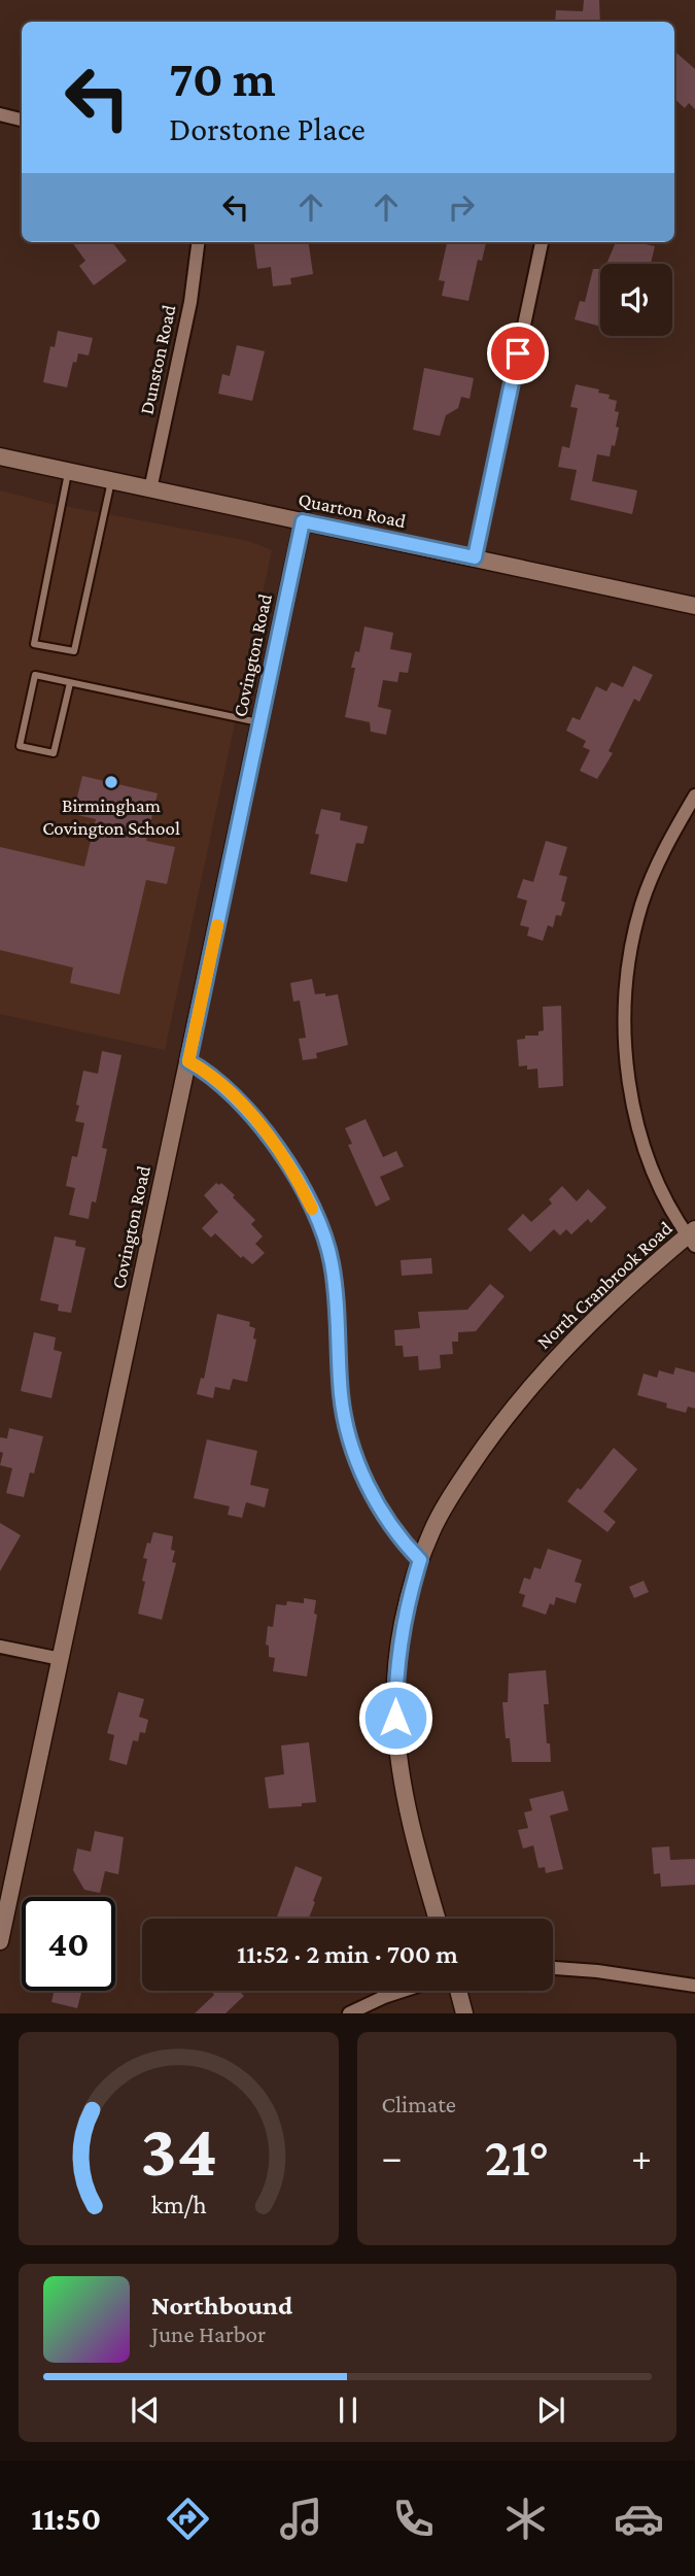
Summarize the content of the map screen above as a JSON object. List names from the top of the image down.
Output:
{
  "streets": {
    "street": [
      "Dunston Road",
      "Quarton Road",
      "Covington Road",
      "North Cranbrook Road"
    ]
  },
  "crossings": [
    ["Dunston Road", "Quarton Road"],
    ["Quarton Road", "Covington Road"]
  ],
  "places": ["Birmingham Covington School"],
  "page": {
    "turn": ["70 m", "Dorstone Place"],
    "limit": "40",
    "trip": "11:52 · 2 min · 700 m",
    "tile": "Climate",
    "heat": ["−", "21°", "+"],
    "song": ["Northbound", "June Harbor"],
    "tabs": "11:50",
    "gauge": ["34", "km/h"]
  }
}
